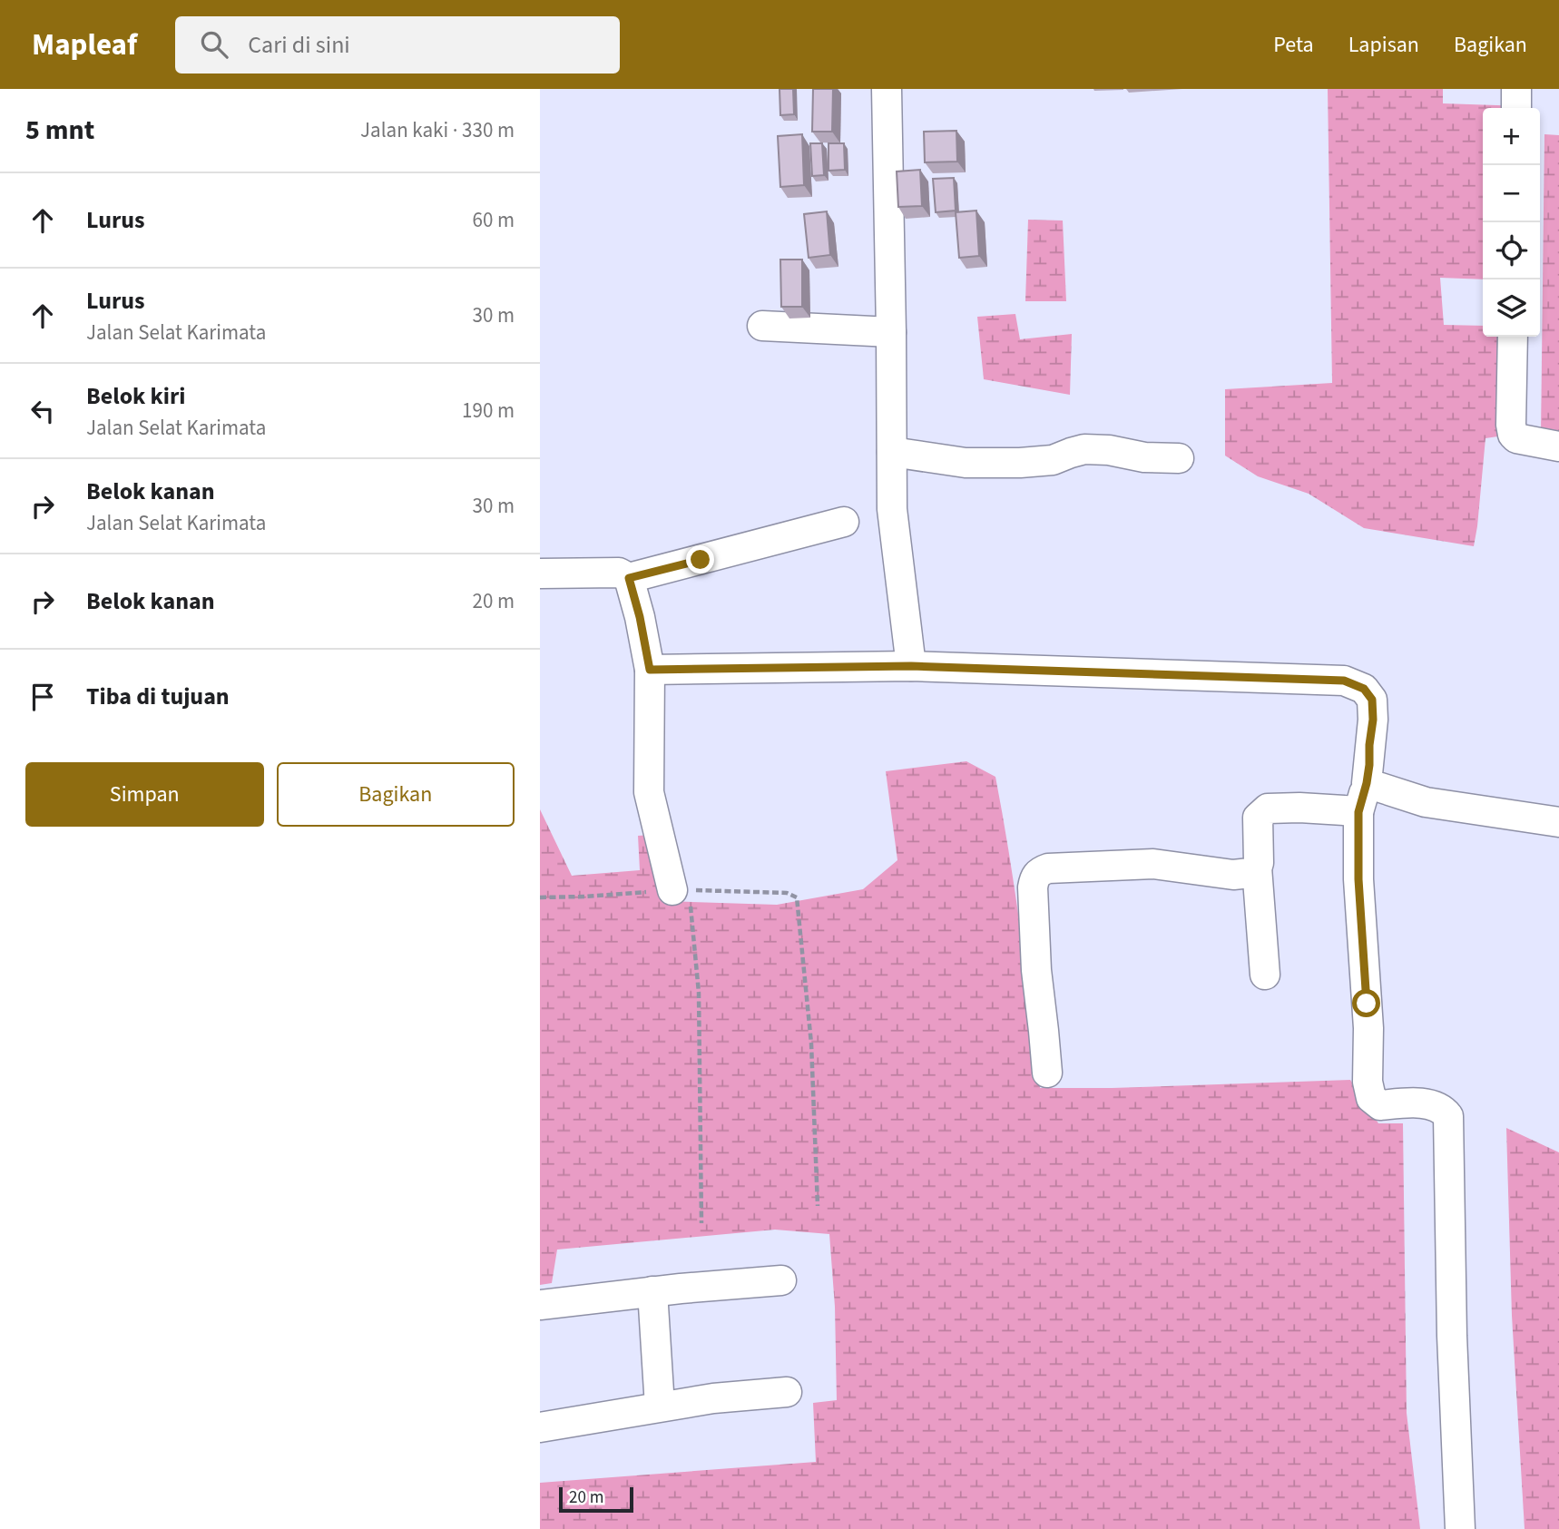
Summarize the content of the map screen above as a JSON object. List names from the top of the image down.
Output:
{
  "scale_bar": "20 m",
  "page": {
    "header": "Mapleaf",
    "search": "Cari di sini",
    "nav": ["Peta", "Lapisan", "Bagikan"],
    "heading": ["5 mnt", "Jalan kaki · 330 m"],
    "map_buttons": ["+", "−"],
    "list": [
      ["Lurus", "60 m"],
      ["Lurus", "Jalan Selat Karimata", "30 m"],
      ["Belok kiri", "Jalan Selat Karimata", "190 m"],
      ["Belok kanan", "Jalan Selat Karimata", "30 m"],
      ["Belok kanan", "20 m"],
      "Tiba di tujuan"
    ],
    "buttons": ["Simpan", "Bagikan"],
    "scale": "20 m"
  }
}
